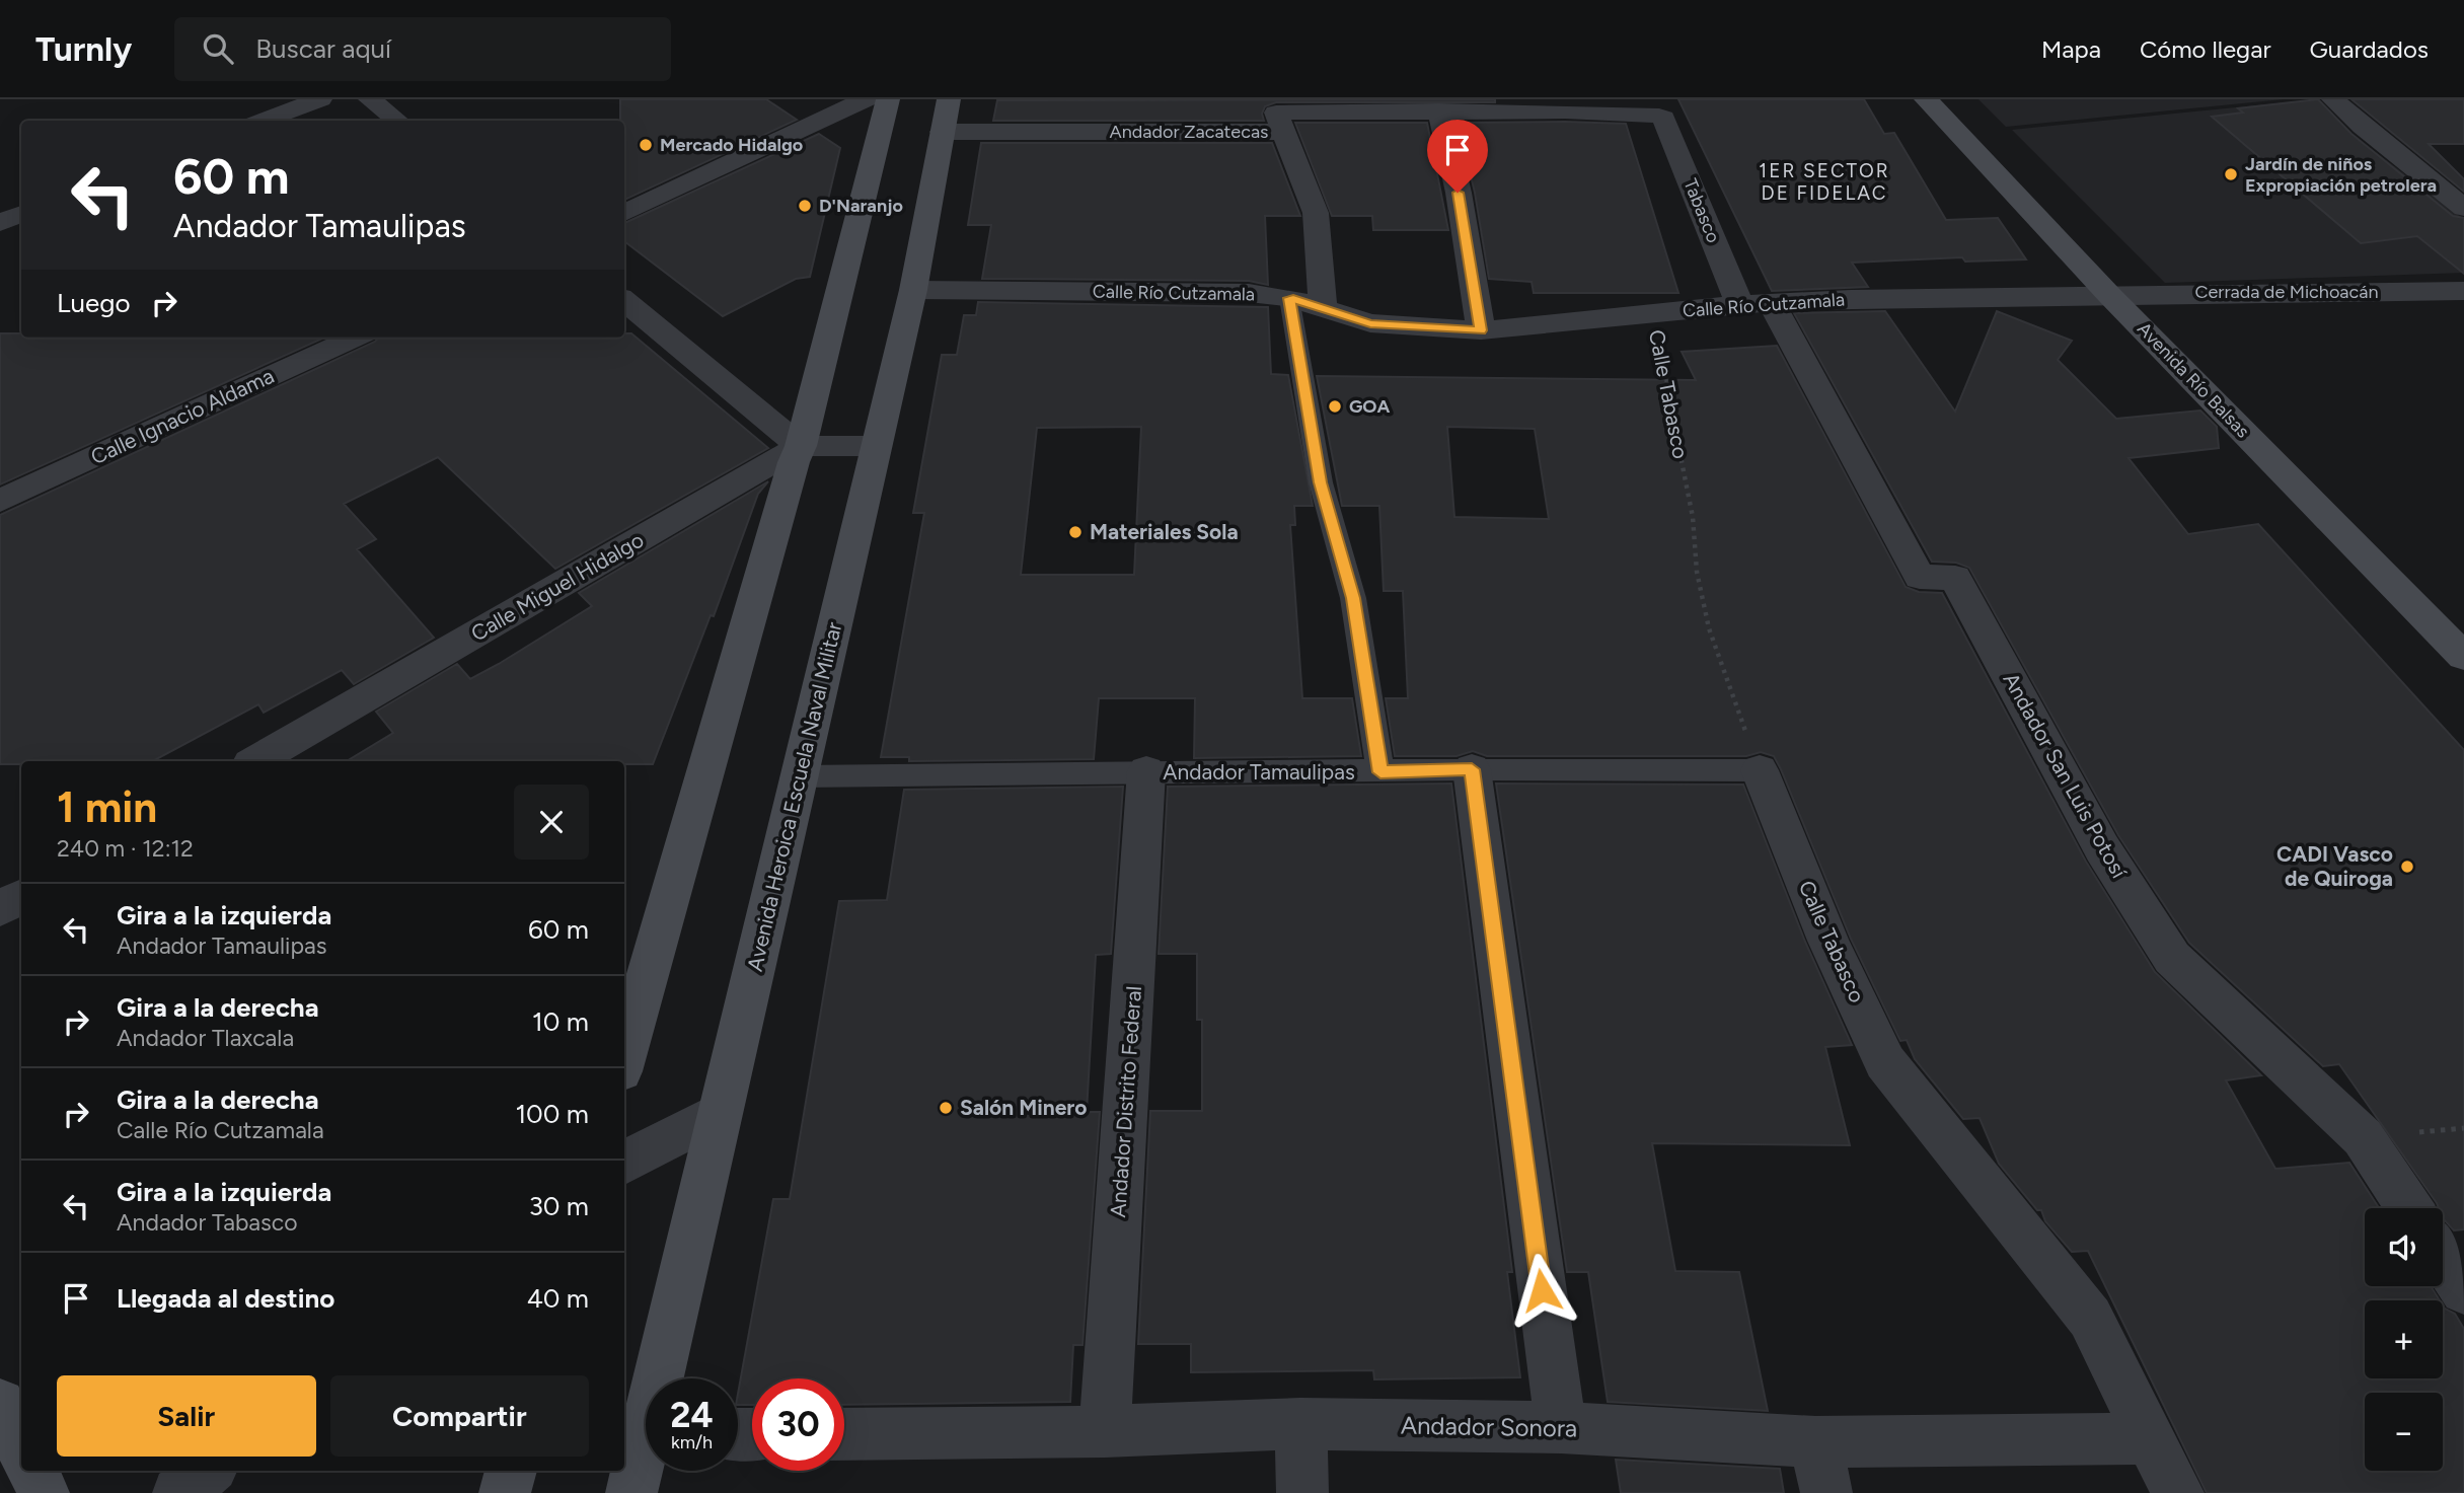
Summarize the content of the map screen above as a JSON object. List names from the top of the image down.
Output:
{
  "streets": {
    "street": [
      "Andador Zacatecas",
      "Tabasco",
      "Cerrada de Michoacán",
      "Calle Río Cutzamala",
      "Avenida Río Balsas",
      "Calle Tabasco",
      "Calle Ignacio Aldama",
      "Calle Miguel Hidalgo",
      "Andador San Luis Potosí",
      "Avenida Heroica Escuela Naval Militar",
      "Andador Distrito Federal",
      "Andador Sonora"
    ],
    "lane": ["Andador Tamaulipas"]
  },
  "crossings": [
    ["Andador Zacatecas", "Tabasco"],
    ["Andador Zacatecas", "Avenida Heroica Escuela Naval Militar"],
    ["Tabasco", "Calle Río Cutzamala"],
    ["Tabasco", "Andador San Luis Potosí"],
    ["Cerrada de Michoacán", "Calle Río Cutzamala"],
    ["Cerrada de Michoacán", "Avenida Río Balsas"],
    ["Calle Río Cutzamala", "Avenida Río Balsas"],
    ["Calle Río Cutzamala", "Calle Tabasco"],
    ["Calle Río Cutzamala", "Andador San Luis Potosí"],
    ["Calle Río Cutzamala", "Avenida Heroica Escuela Naval Militar"],
    ["Calle Tabasco", "Andador Tamaulipas"],
    ["Calle Tabasco", "Andador Sonora"],
    ["Andador Tamaulipas", "Avenida Heroica Escuela Naval Militar"],
    ["Andador Tamaulipas", "Andador Distrito Federal"],
    ["Andador Distrito Federal", "Andador Sonora"]
  ],
  "districts": ["1ER SECTOR DE FIDELAC"],
  "places": [
    "Mercado Hidalgo",
    "Jardín de niños Expropiación petrolera",
    "D'Naranjo",
    "GOA",
    "Materiales Sola",
    "CADI Vasco de Quiroga",
    "Salón Minero"
  ],
  "page": {
    "header": "Turnly",
    "search": "Buscar aquí",
    "nav": ["Mapa", "Cómo llegar", "Guardados"],
    "turn": ["60 m", "Andador Tamaulipas"],
    "then": "Luego",
    "heading": ["1 min", "240 m · 12:12"],
    "list": [
      {
        "name": "Gira a la izquierda",
        "note": "Andador Tamaulipas",
        "value": "60 m"
      },
      {
        "name": "Gira a la derecha",
        "note": "Andador Tlaxcala",
        "value": "10 m"
      },
      {
        "name": "Gira a la derecha",
        "note": "Calle Río Cutzamala",
        "value": "100 m"
      },
      {
        "name": "Gira a la izquierda",
        "note": "Andador Tabasco",
        "value": "30 m"
      },
      {
        "name": "Llegada al destino",
        "value": "40 m"
      }
    ],
    "map_buttons": ["+", "−"],
    "buttons": ["Salir", "Compartir"],
    "speed": "24 km/h",
    "limit": "30"
  }
}
